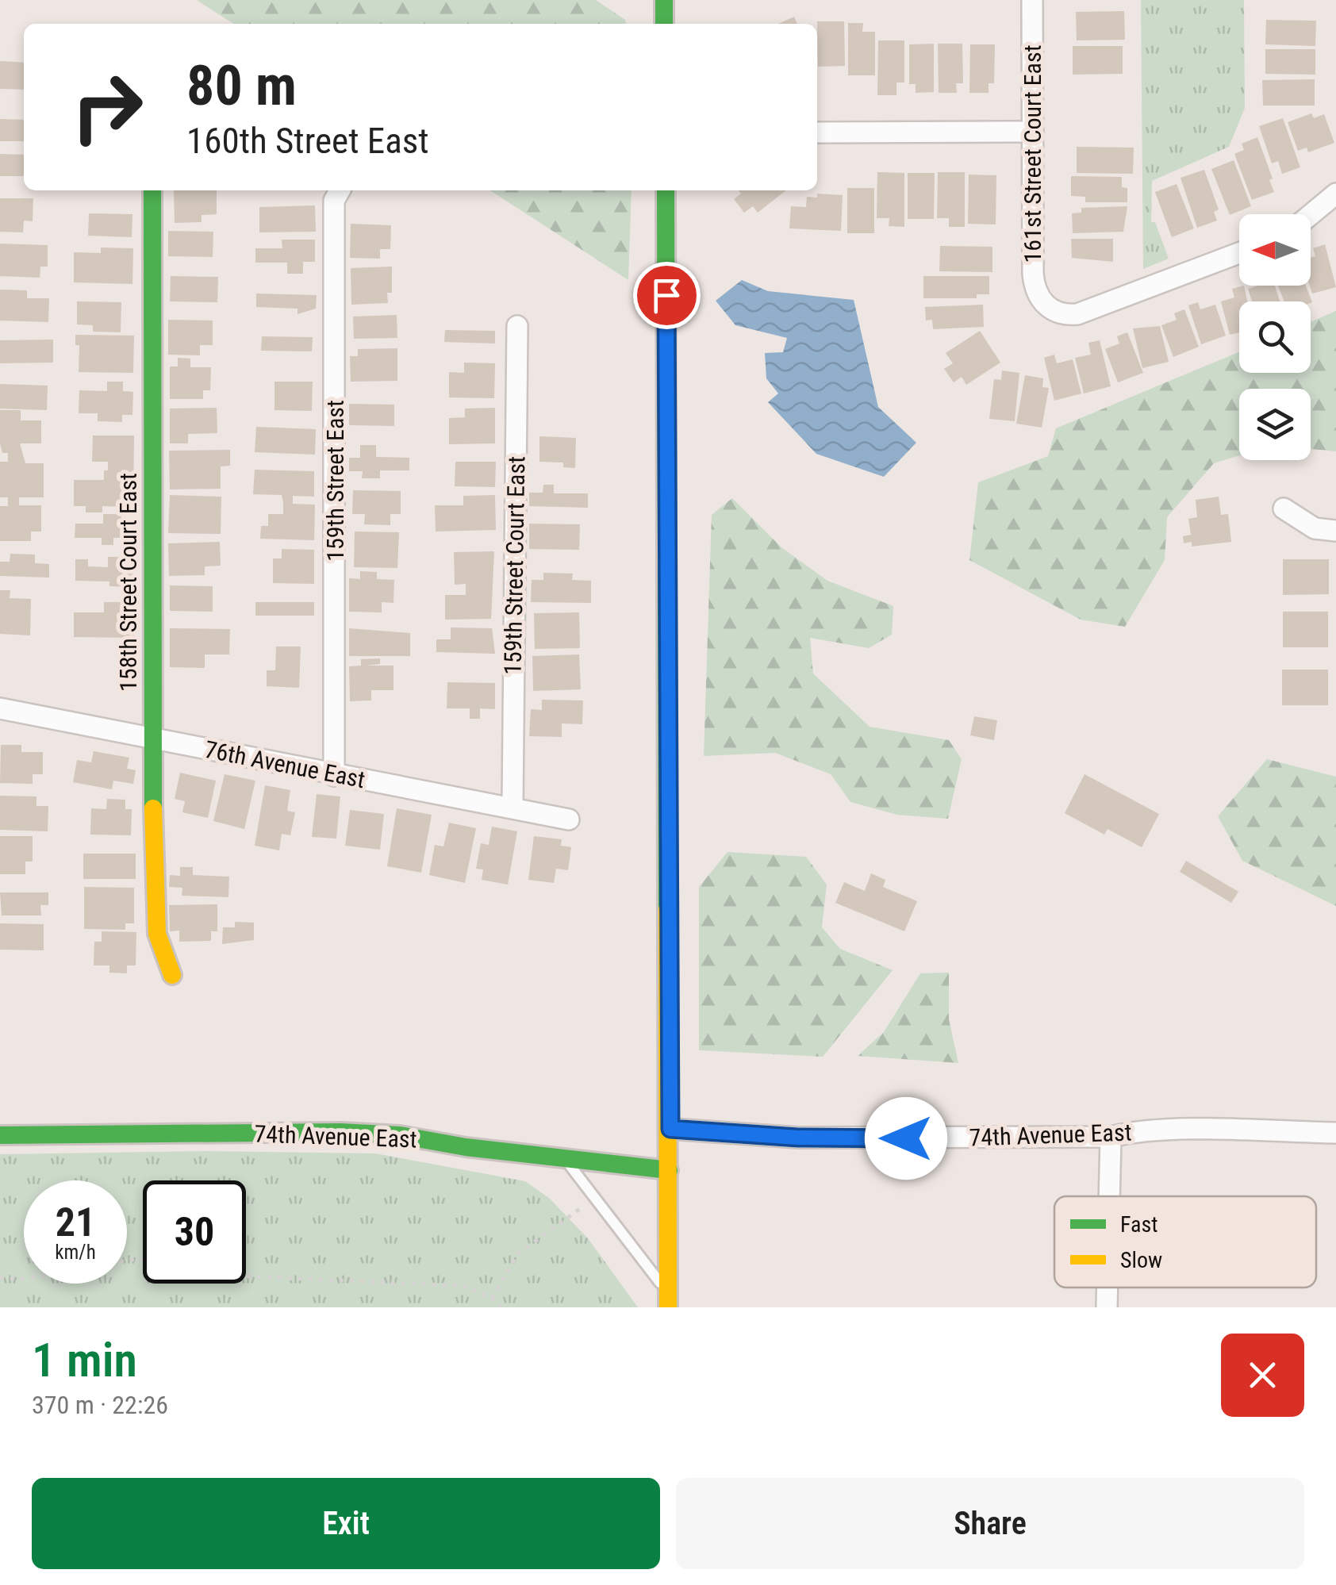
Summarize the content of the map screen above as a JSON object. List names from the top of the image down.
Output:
{
  "streets": {
    "street": [
      "161st Street Court East",
      "159th Street East",
      "159th Street Court East",
      "158th Street Court East",
      "76th Avenue East",
      "74th Avenue East"
    ]
  },
  "crossings": [
    ["159th Street East", "76th Avenue East"],
    ["159th Street Court East", "76th Avenue East"],
    ["158th Street Court East", "76th Avenue East"]
  ],
  "legend": ["Fast", "Slow"],
  "north": "left",
  "page": {
    "turn": ["80 m", "160th Street East"],
    "speed": "21 km/h",
    "limit": "30",
    "heading": ["1 min", "370 m · 22:26"],
    "buttons": ["Exit", "Share"]
  }
}
